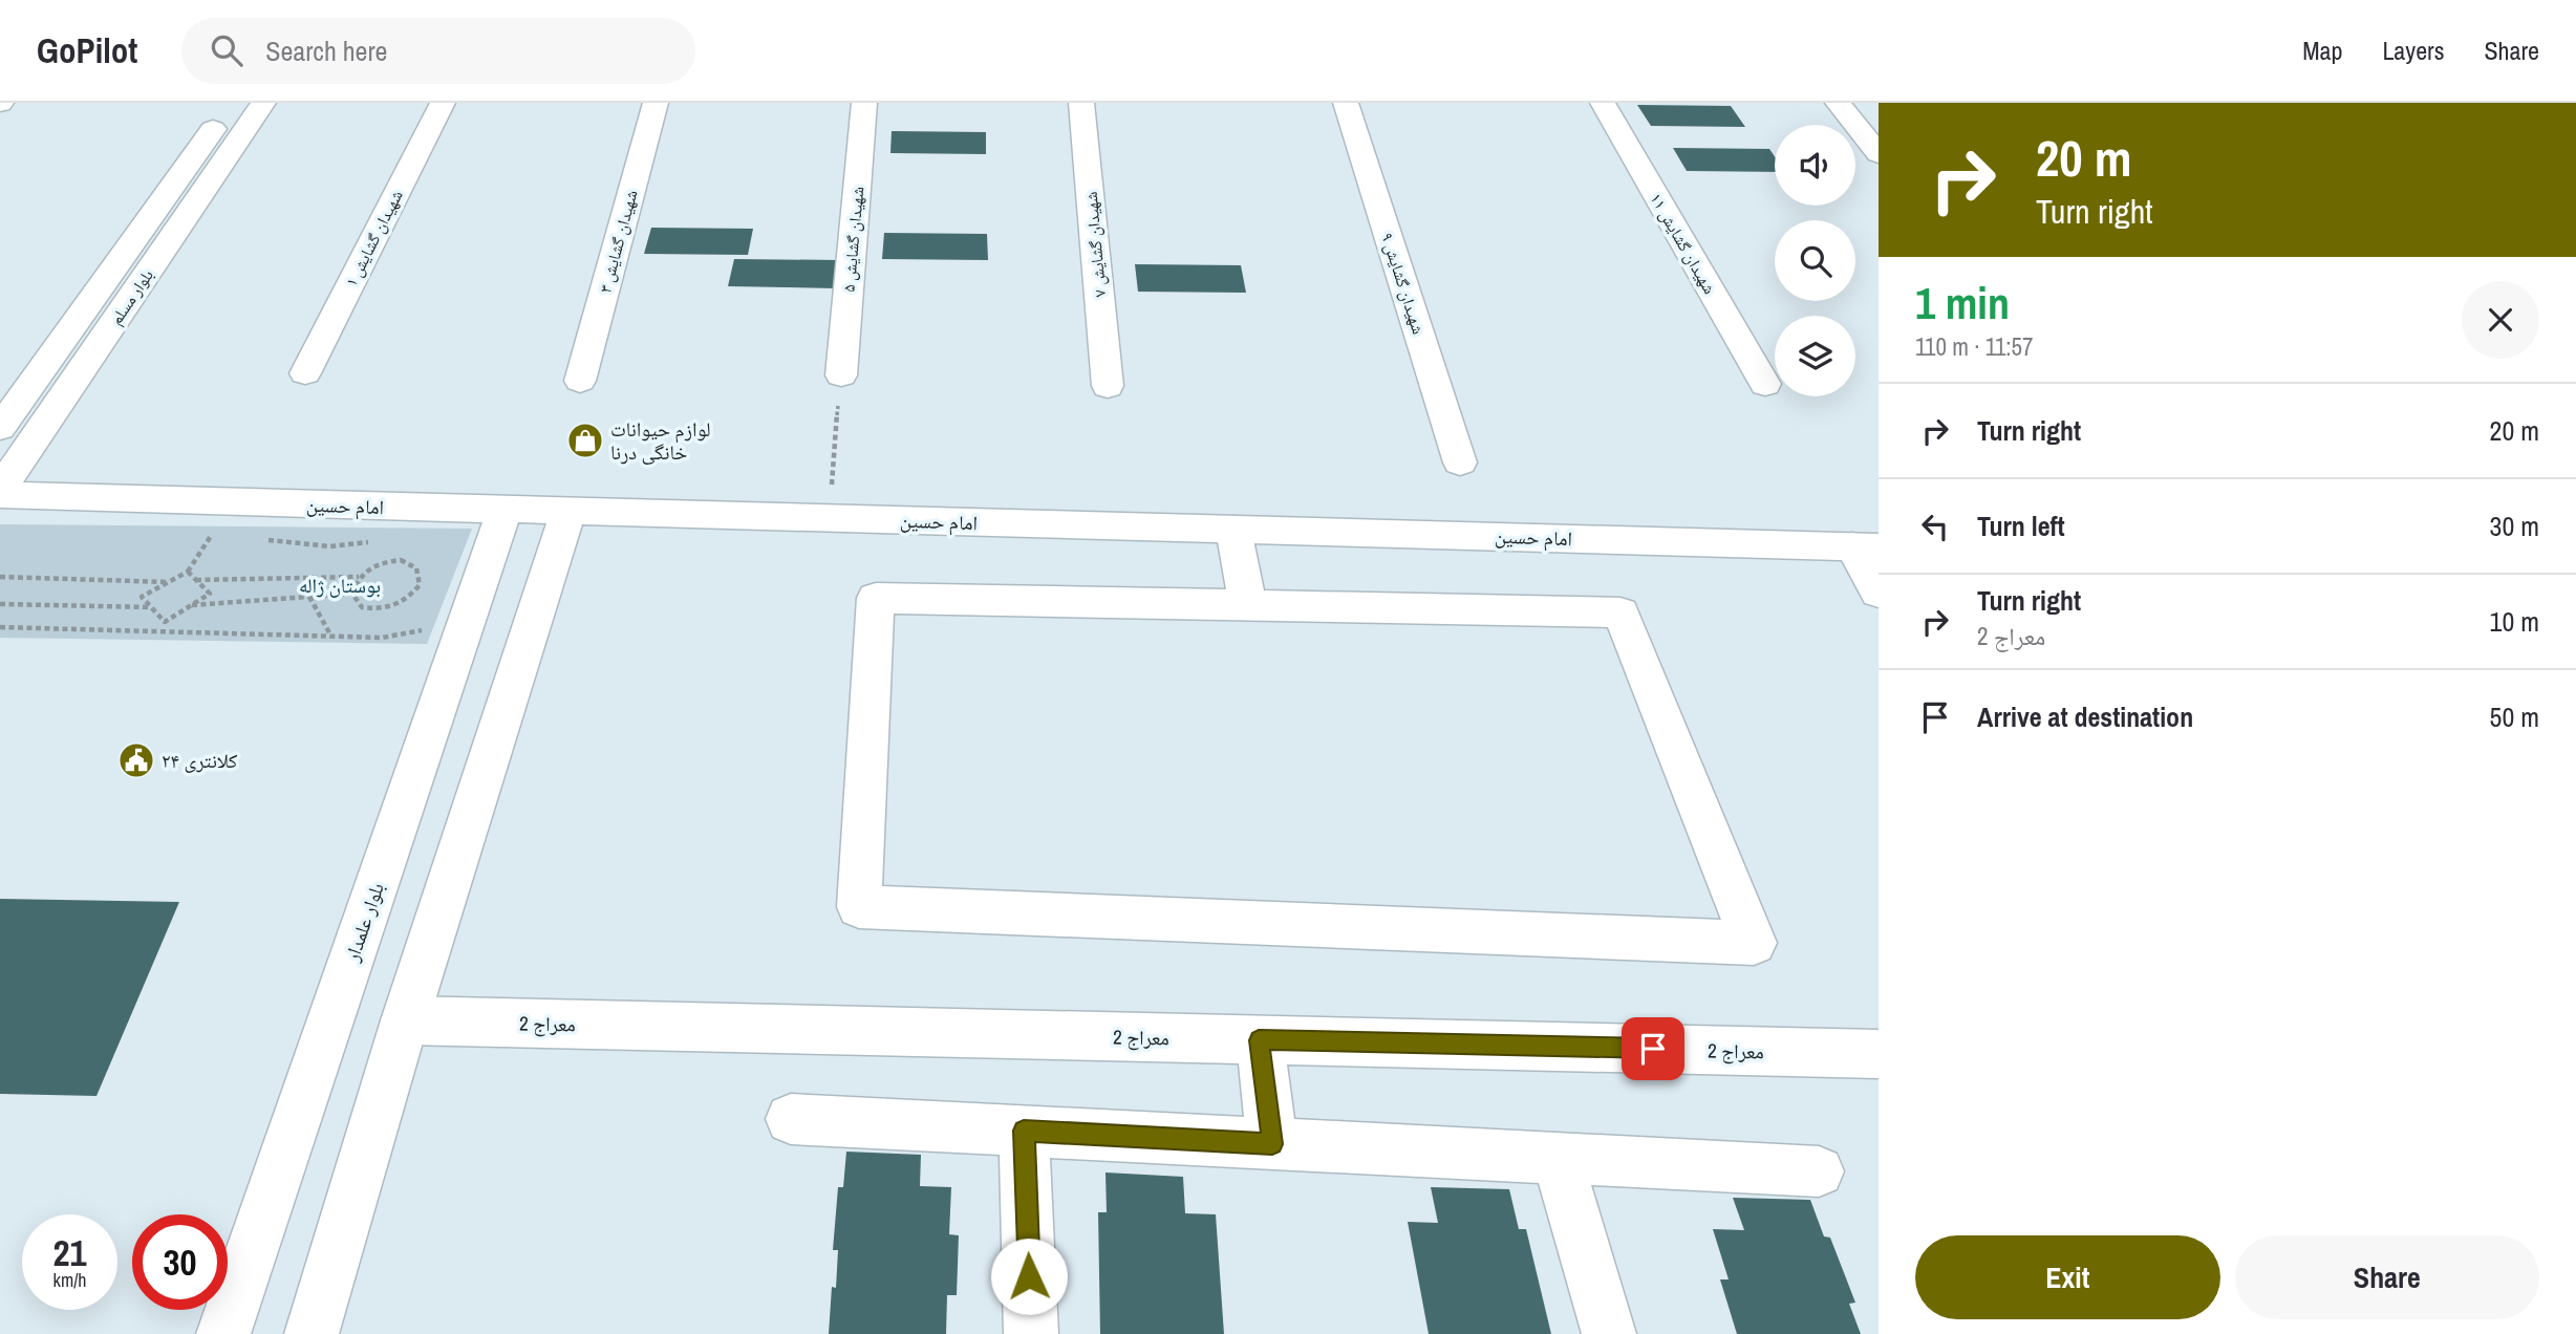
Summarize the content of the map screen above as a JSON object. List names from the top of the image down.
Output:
{
  "streets": {
    "street": [
      "شهیدان گشایش ۱",
      "شهیدان گشایش ۵",
      "شهیدان گشایش ۳",
      "شهیدان گشایش ۱۱",
      "شهیدان گشایش ۷",
      "شهیدان گشایش ۹",
      "بلوار مسلم",
      "امام حسین",
      "بلوار علمدار",
      "معراج 2"
    ]
  },
  "crossings": [
    ["بلوار مسلم", "امام حسین"],
    ["امام حسین", "بلوار علمدار"]
  ],
  "parks": ["بوستان ژاله"],
  "places": {
    "shop": ["لوازم حیوانات خانگی درنا"],
    "public building": ["کلانتری ۲۴"]
  },
  "page": {
    "header": "GoPilot",
    "search": "Search here",
    "nav": ["Map", "Layers", "Share"],
    "turn": ["20 m", "Turn right"],
    "heading": ["1 min", "110 m · 11:57"],
    "list": [
      {
        "name": "Turn right",
        "value": "20 m"
      },
      {
        "name": "Turn left",
        "value": "30 m"
      },
      {
        "name": "Turn right",
        "note": "معراج 2",
        "value": "10 m"
      },
      {
        "name": "Arrive at destination",
        "value": "50 m"
      }
    ],
    "speed": "21 km/h",
    "limit": "30",
    "buttons": ["Exit", "Share"]
  }
}
